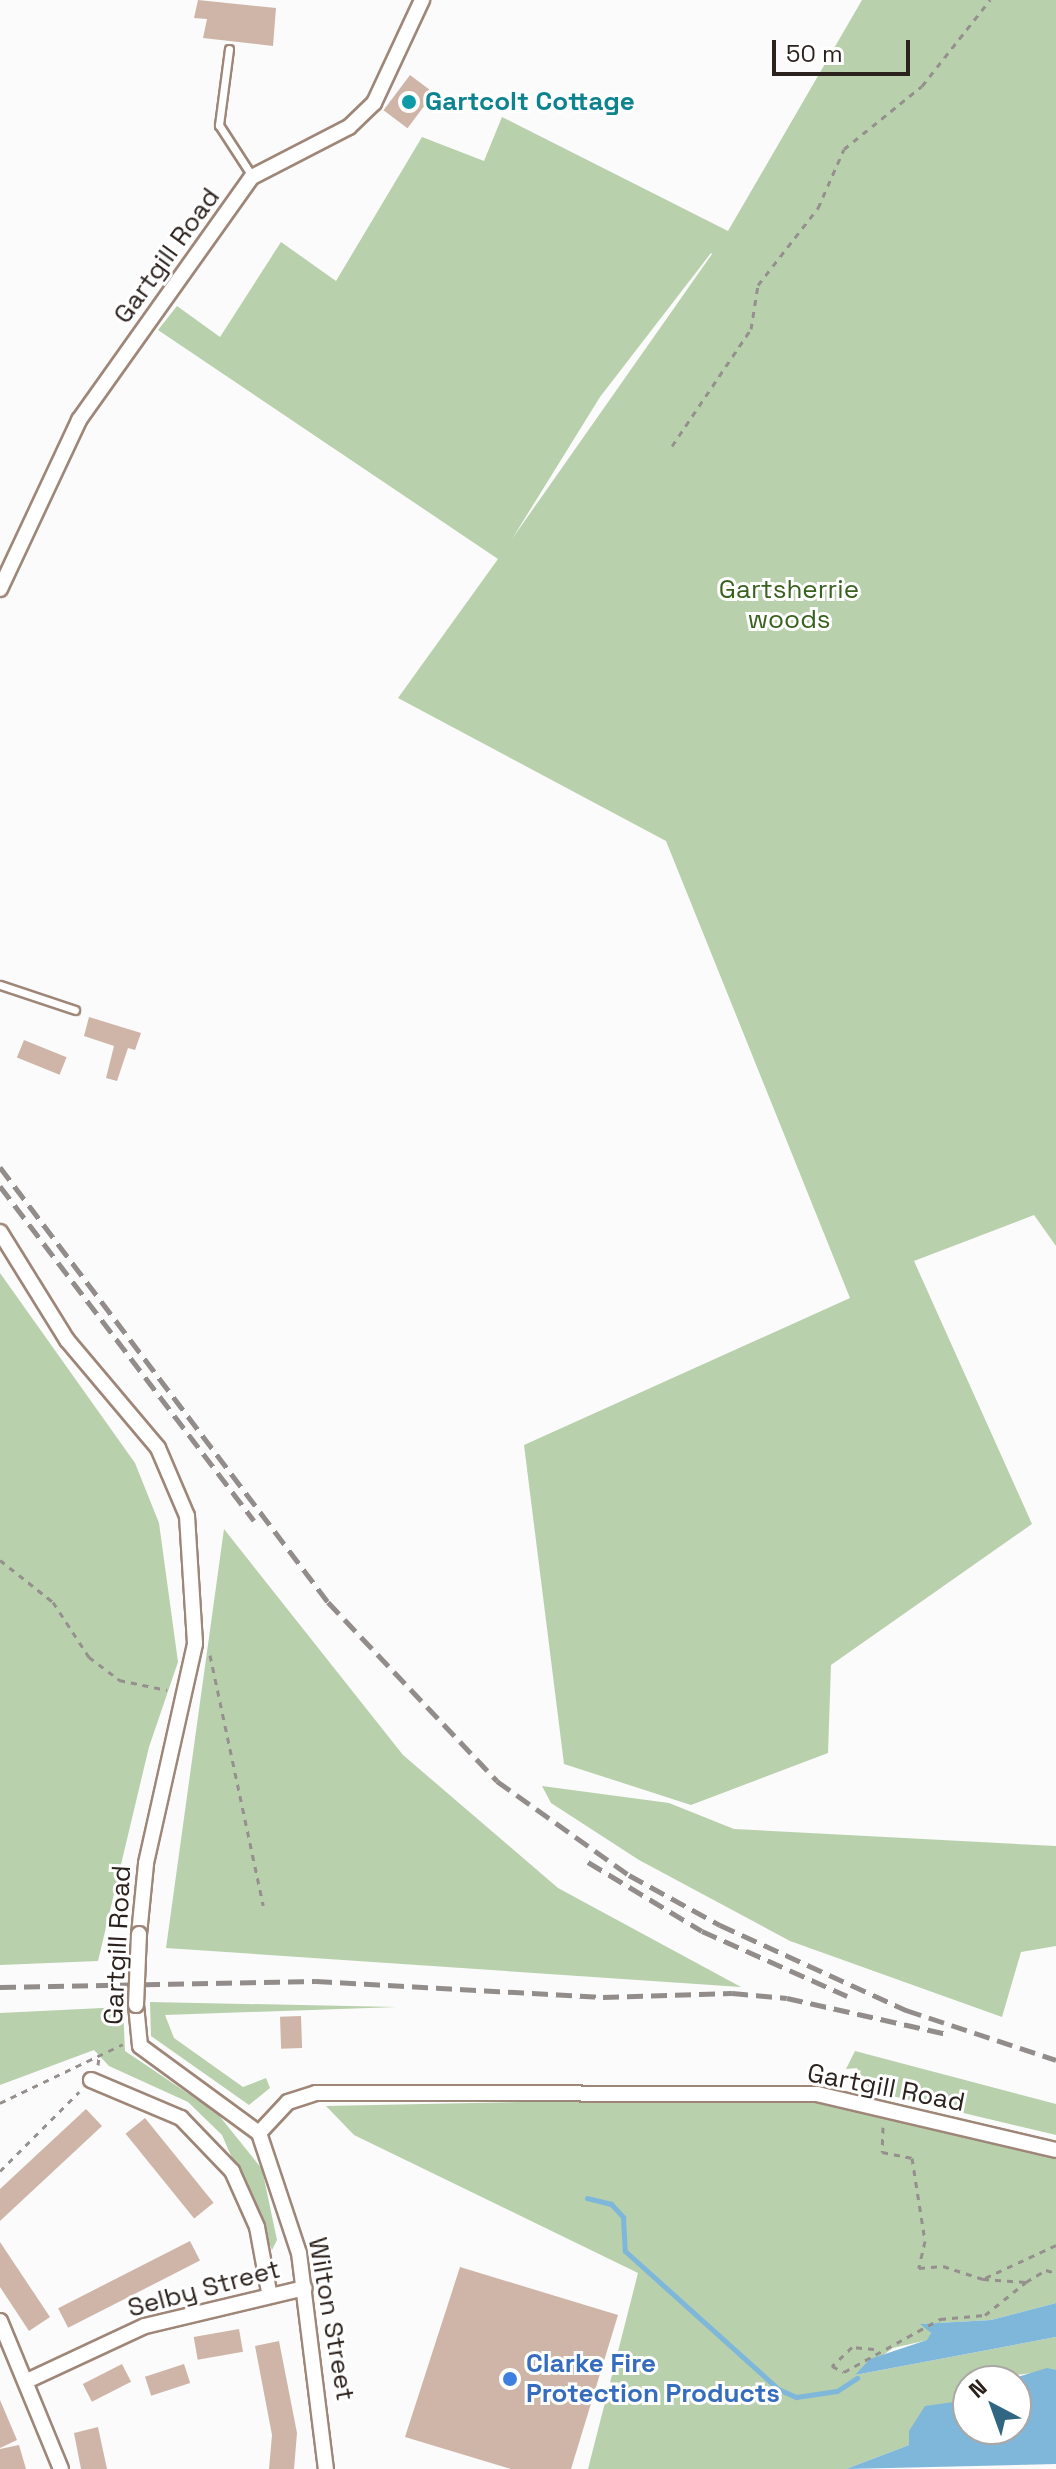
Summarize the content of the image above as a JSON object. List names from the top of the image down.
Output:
{
  "streets": {
    "street": ["Gartgill Road", "Selby Street", "Wilton Street"]
  },
  "crossings": [
    ["Gartgill Road", "Wilton Street"],
    ["Selby Street", "Wilton Street"]
  ],
  "parks": ["Gartsherrie woods"],
  "places": ["Gartcolt Cottage", "Clarke Fire Protection Products"],
  "scale_bar": "50 m",
  "north": "top left"
}
